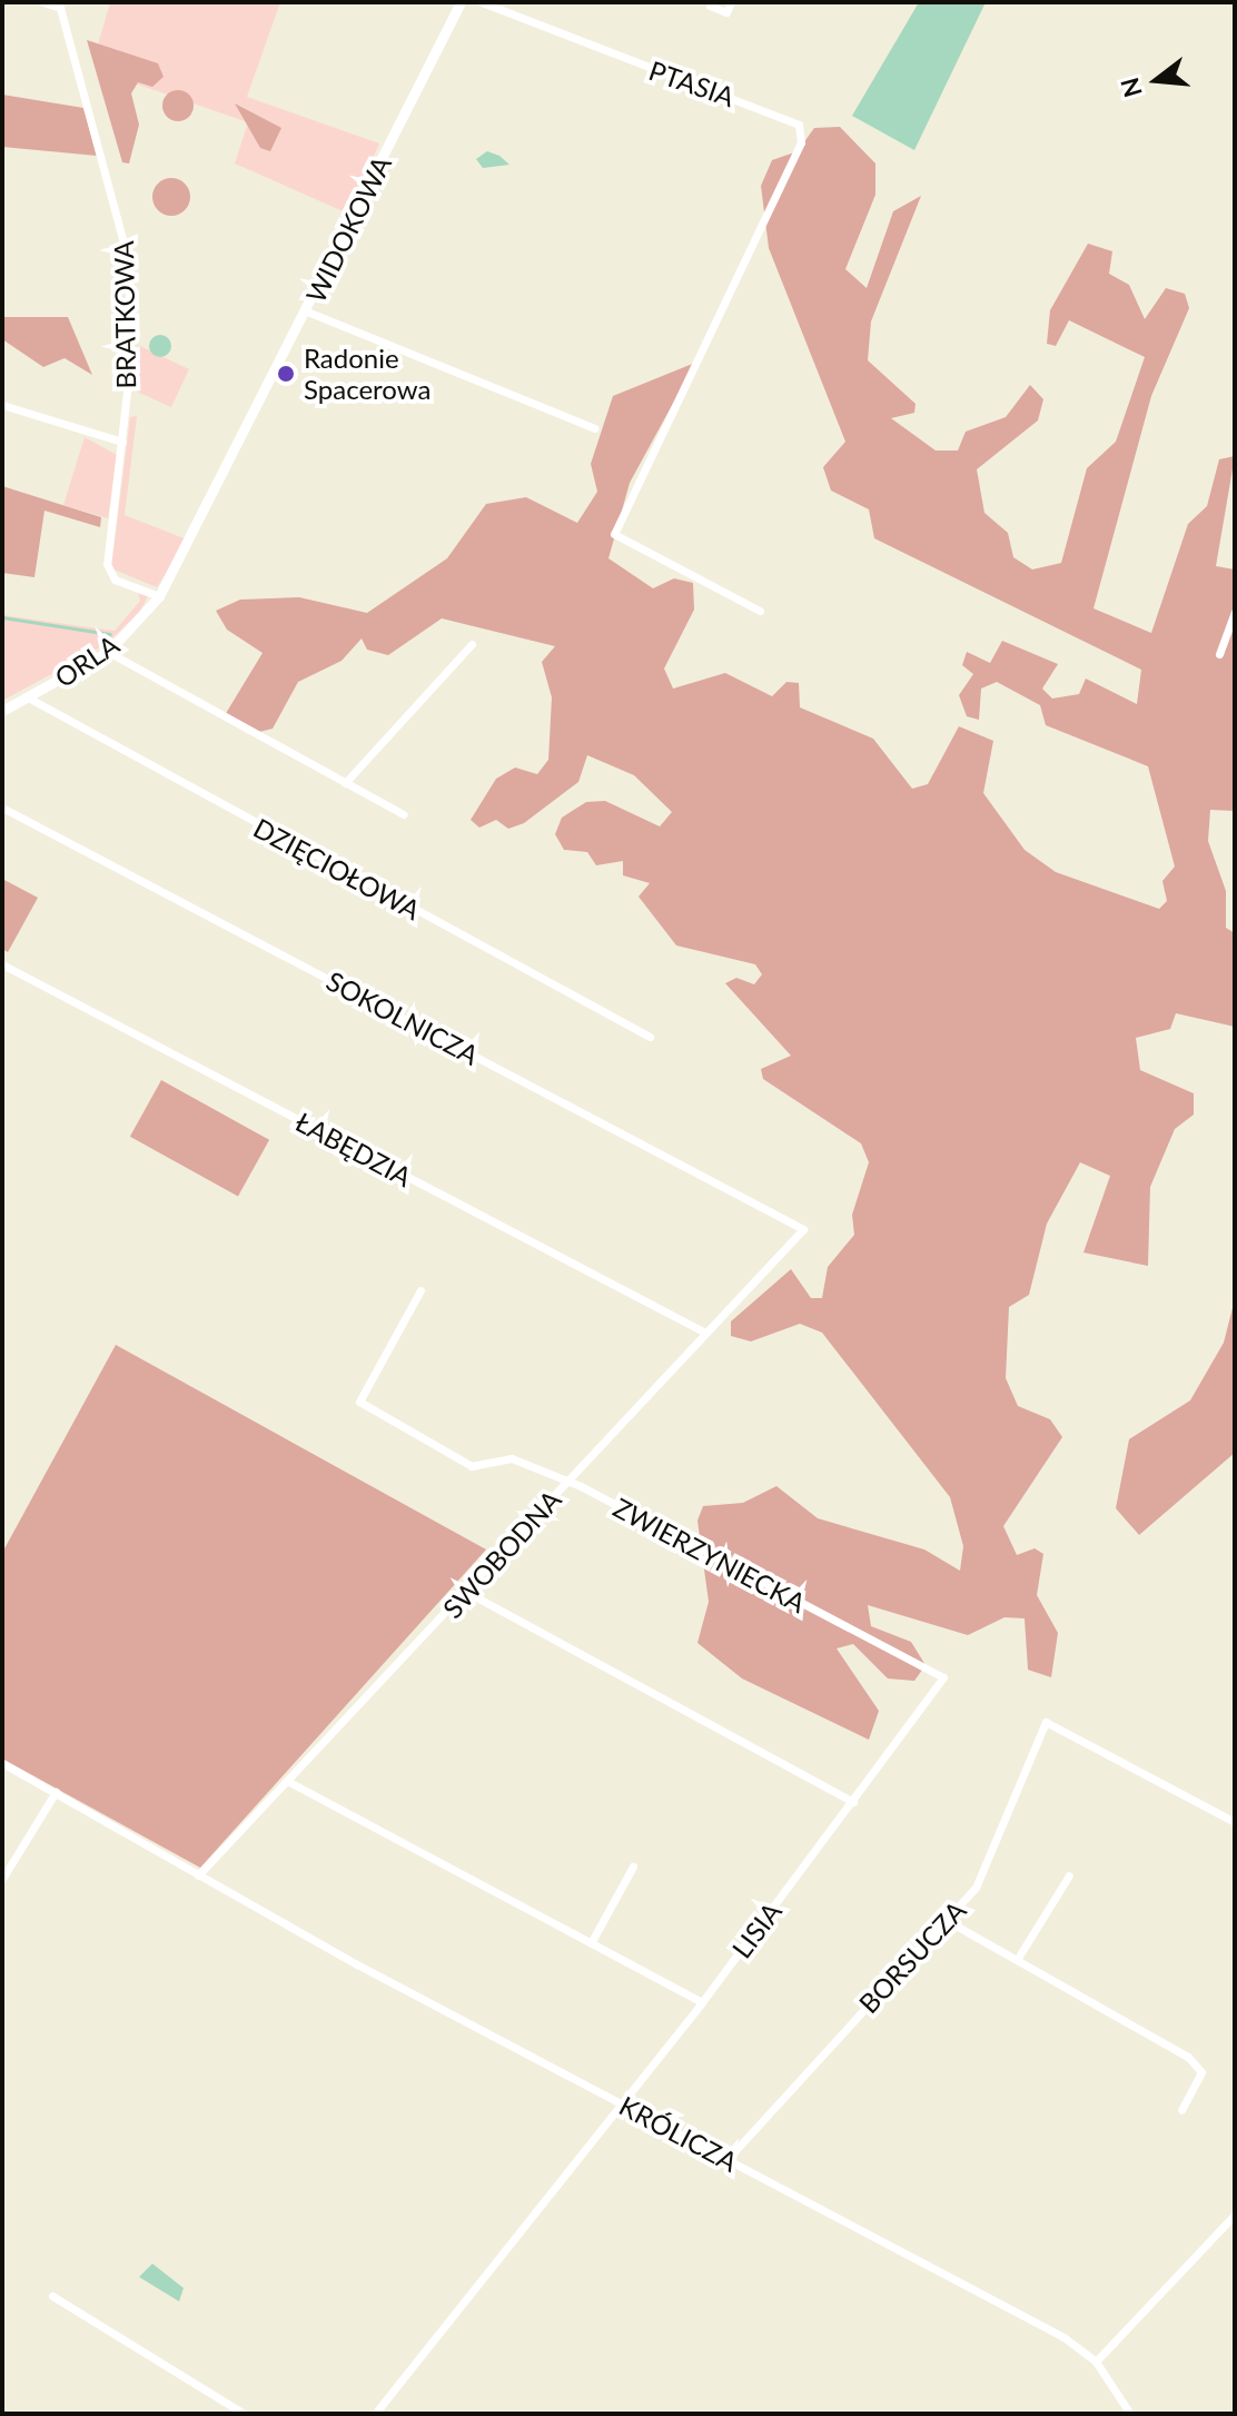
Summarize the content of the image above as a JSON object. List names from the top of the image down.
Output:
{
  "streets": {
    "street": [
      "PTASIA",
      "WIDOKOWA",
      "BRATKOWA",
      "ORLA",
      "DZIĘCIOŁOWA",
      "SOKOLNICZA",
      "ŁABĘDZIA",
      "SWOBODNA",
      "ZWIERZYNIECKA",
      "LISIA",
      "BORSUCZA",
      "KRÓLICZA"
    ]
  },
  "crossings": [
    ["WIDOKOWA", "BRATKOWA"],
    ["WIDOKOWA", "ORLA"],
    ["BRATKOWA", "ORLA"],
    ["ORLA", "DZIĘCIOŁOWA"],
    ["SOKOLNICZA", "SWOBODNA"],
    ["ŁABĘDZIA", "SWOBODNA"],
    ["SWOBODNA", "ZWIERZYNIECKA"],
    ["SWOBODNA", "KRÓLICZA"],
    ["ZWIERZYNIECKA", "LISIA"],
    ["LISIA", "KRÓLICZA"],
    ["BORSUCZA", "KRÓLICZA"]
  ],
  "places": ["Radonie Spacerowa"],
  "north": "left"
}
